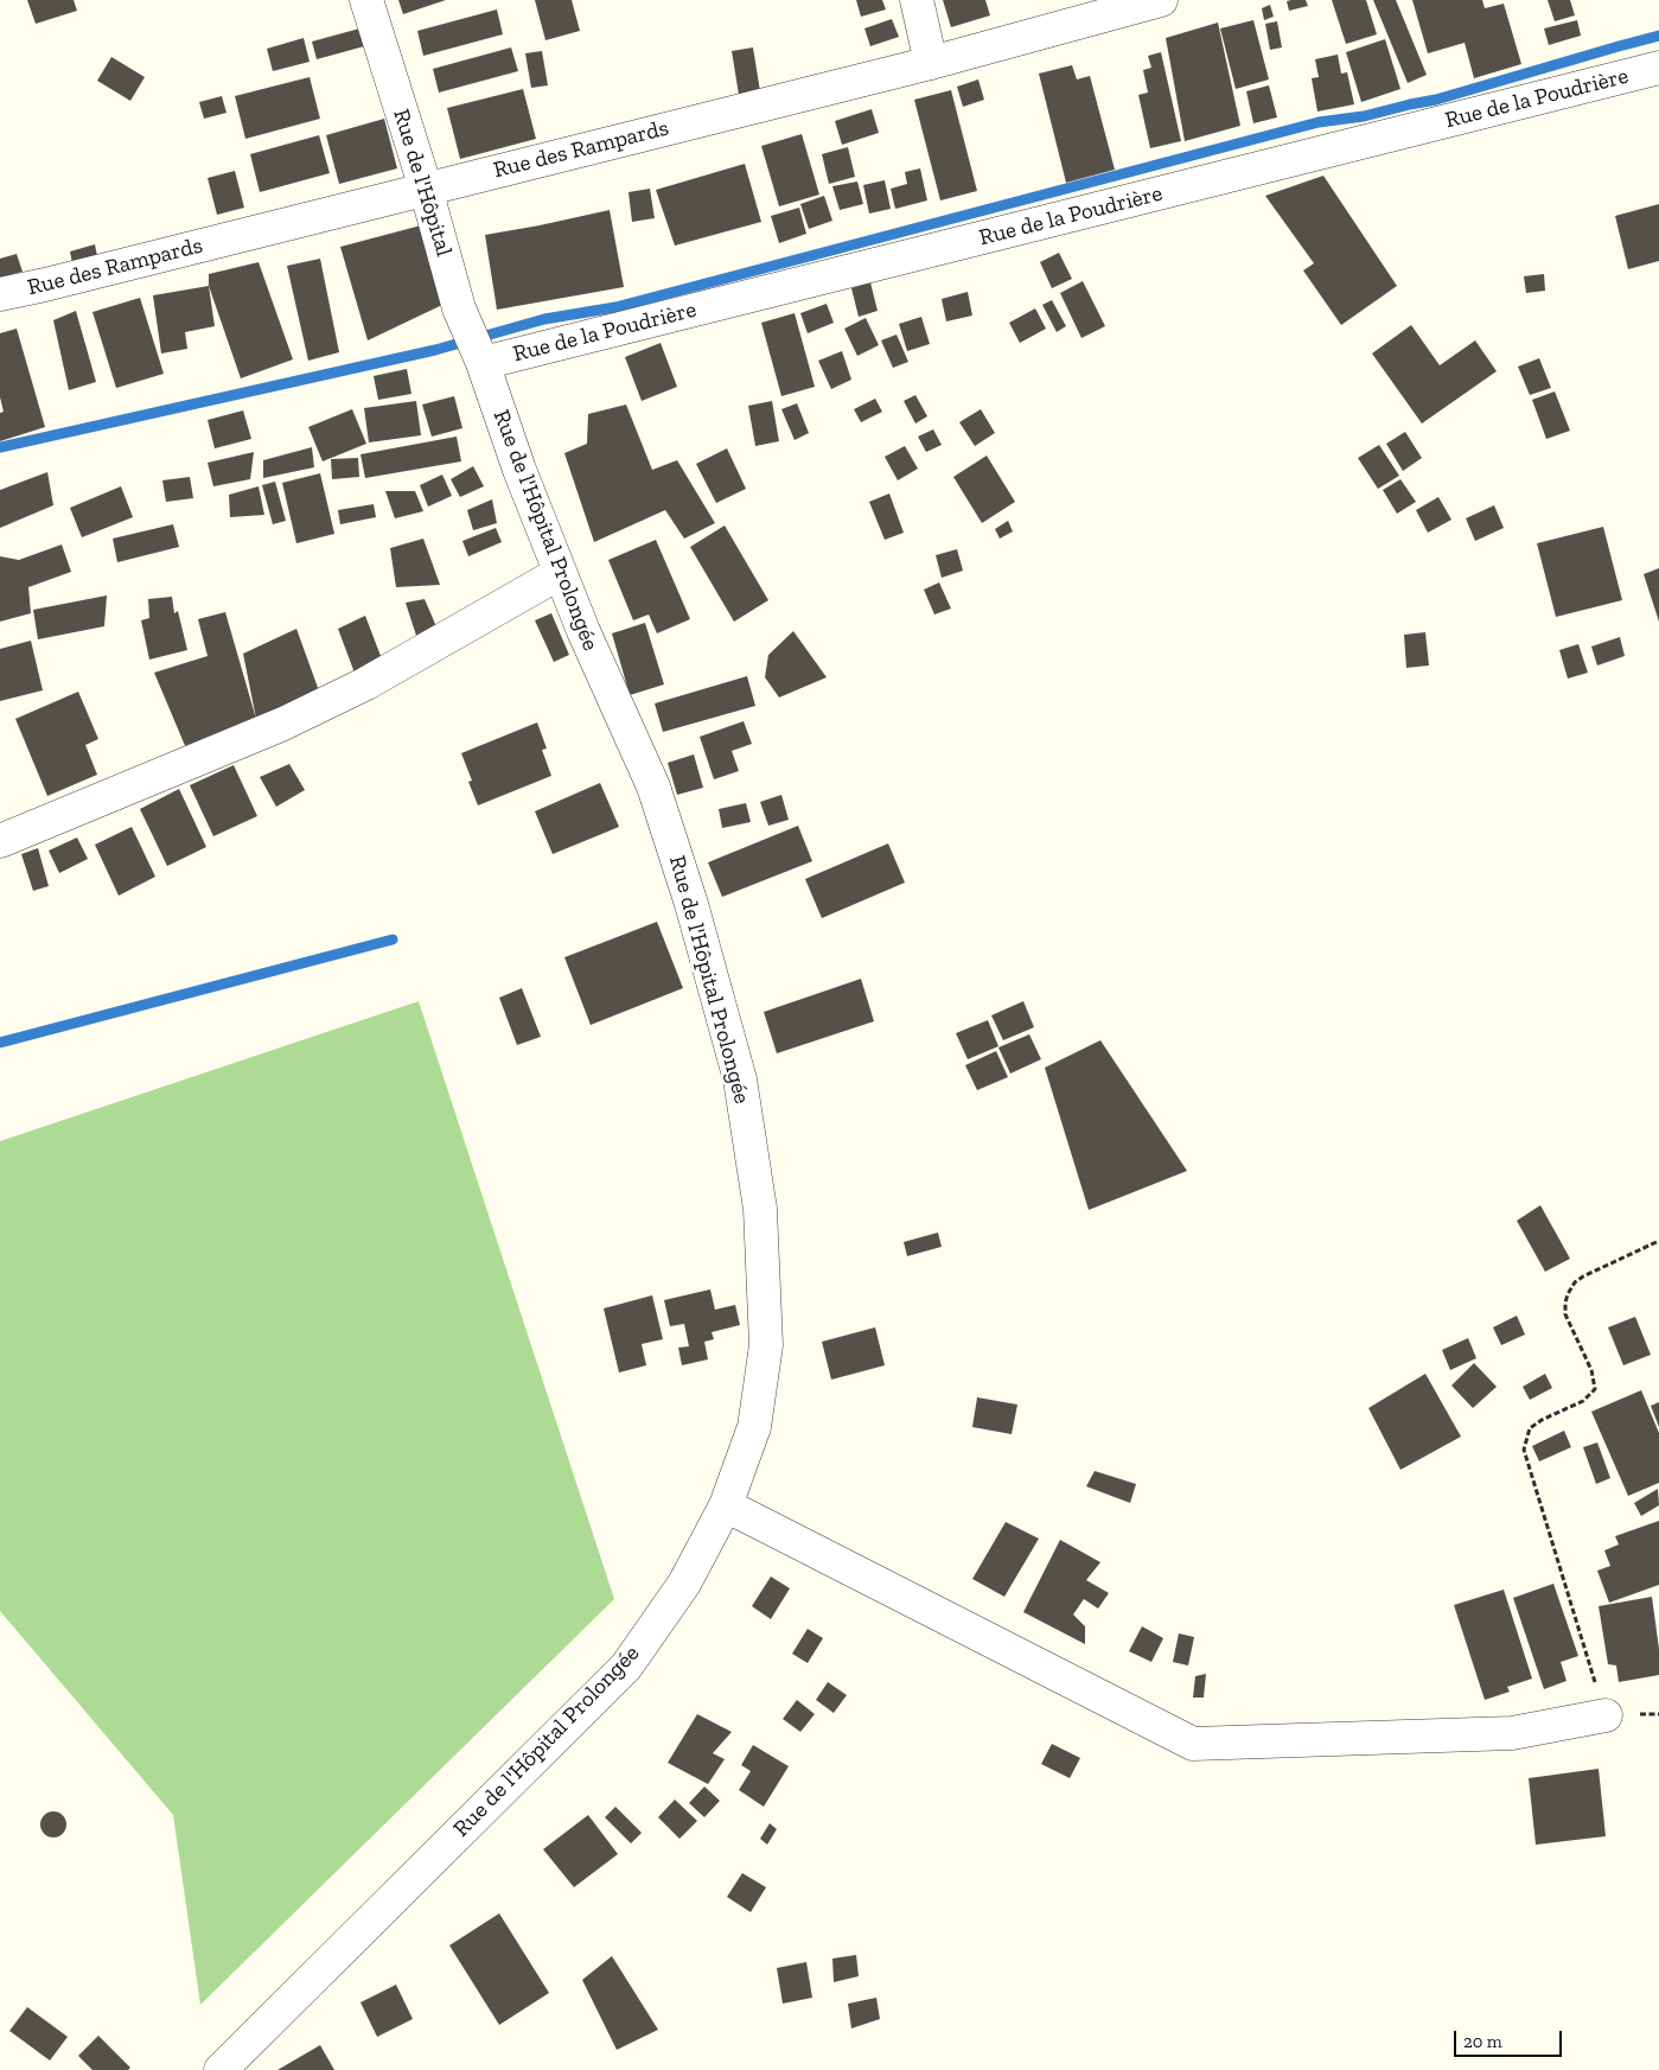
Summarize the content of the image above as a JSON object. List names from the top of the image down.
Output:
{
  "streets": {
    "street": [
      "Rue de la Poudrière",
      "Rue des Rampards",
      "Rue de l'Hôpital",
      "Rue de l'Hôpital Prolongée"
    ]
  },
  "crossings": [
    ["Rue de la Poudrière", "Rue de l'Hôpital"],
    ["Rue de la Poudrière", "Rue de l'Hôpital Prolongée"],
    ["Rue des Rampards", "Rue de l'Hôpital"],
    ["Rue de l'Hôpital", "Rue de l'Hôpital Prolongée"]
  ],
  "scale_bar": "20 m"
}
